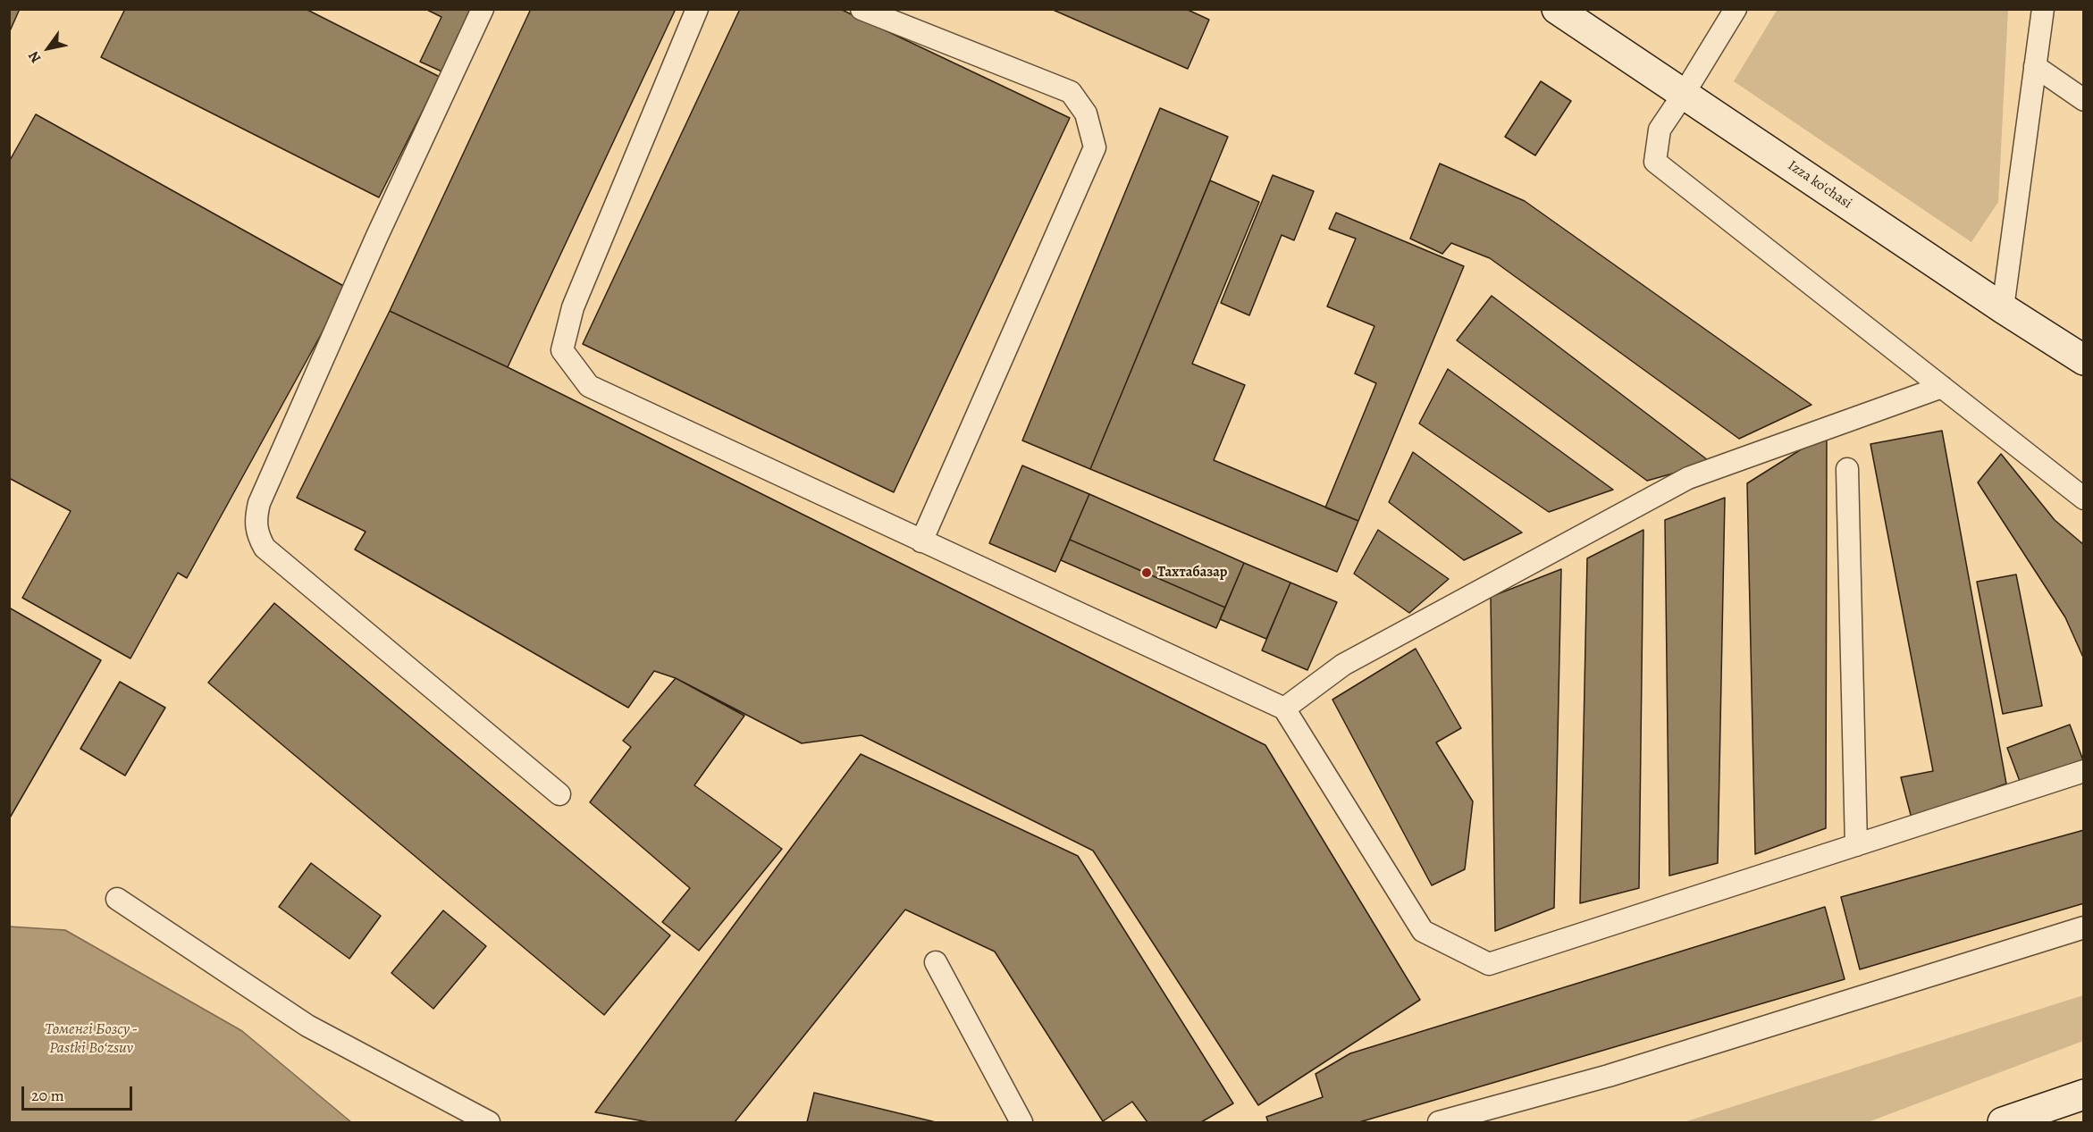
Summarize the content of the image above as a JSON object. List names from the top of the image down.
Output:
{
  "streets": {
    "main road": ["Izza ko'chasi"]
  },
  "water": ["Төменгі Бозсу - Pastki Boʻzsuv"],
  "places": ["Тахтабазар"],
  "scale_bar": "20 m",
  "north": "bottom left"
}
